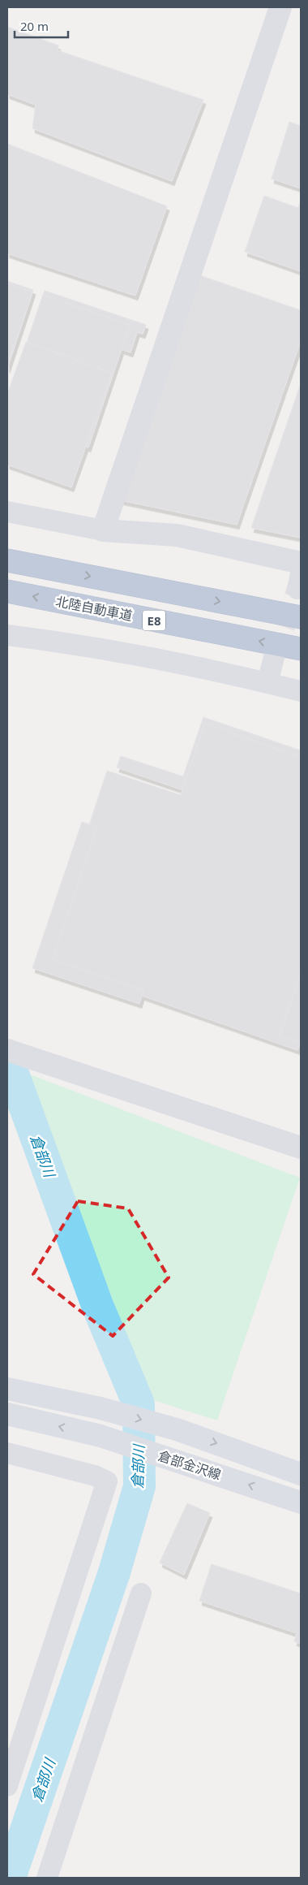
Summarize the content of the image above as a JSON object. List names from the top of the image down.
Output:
{
  "streets": {
    "highway": ["北陸自動車道", "E8"],
    "main road": ["倉部金沢線"]
  },
  "water": ["倉部川"],
  "scale_bar": "20 m"
}
